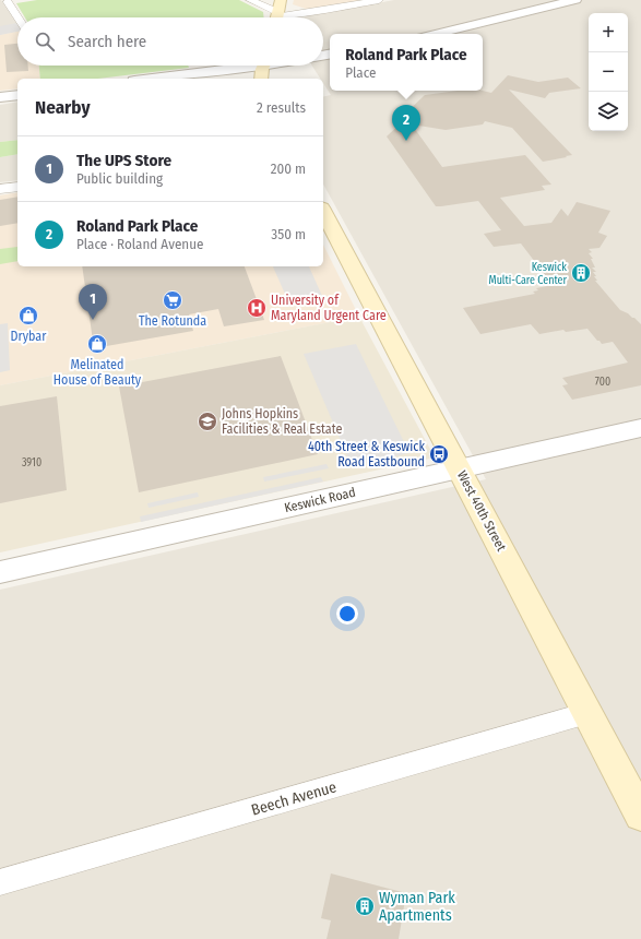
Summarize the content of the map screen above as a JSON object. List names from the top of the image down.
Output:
{
  "streets": {
    "main road": ["West 40th Street"],
    "street": ["Keswick Road", "Beech Avenue"]
  },
  "crossings": [
    ["Keswick Road", "West 40th Street"],
    ["West 40th Street", "Beech Avenue"]
  ],
  "places": {
    "building": ["Keswick Multi-Care Center", "Wyman Park Apartments"],
    "supermarket": ["The Rotunda"],
    "hospital": ["University of Maryland Urgent Care"],
    "shop": ["Drybar", "Melinated House of Beauty"],
    "school or university": ["Johns Hopkins Facilities & Real Estate"],
    "bus stop": ["40th Street & Keswick Road Eastbound"]
  },
  "house_numbers": ["700", "3910"],
  "page": {
    "map_buttons": ["+", "−"],
    "search": "Search here",
    "popup": ["Roland Park Place", "Place"],
    "heading": ["Nearby", "2 results"],
    "pins": ["2", "1"],
    "list": [
      {
        "mark": "1",
        "name": "The UPS Store",
        "note": "Public building",
        "value": "200 m"
      },
      {
        "mark": "2",
        "name": "Roland Park Place",
        "note": "Place · Roland Avenue",
        "value": "350 m"
      }
    ]
  }
}
